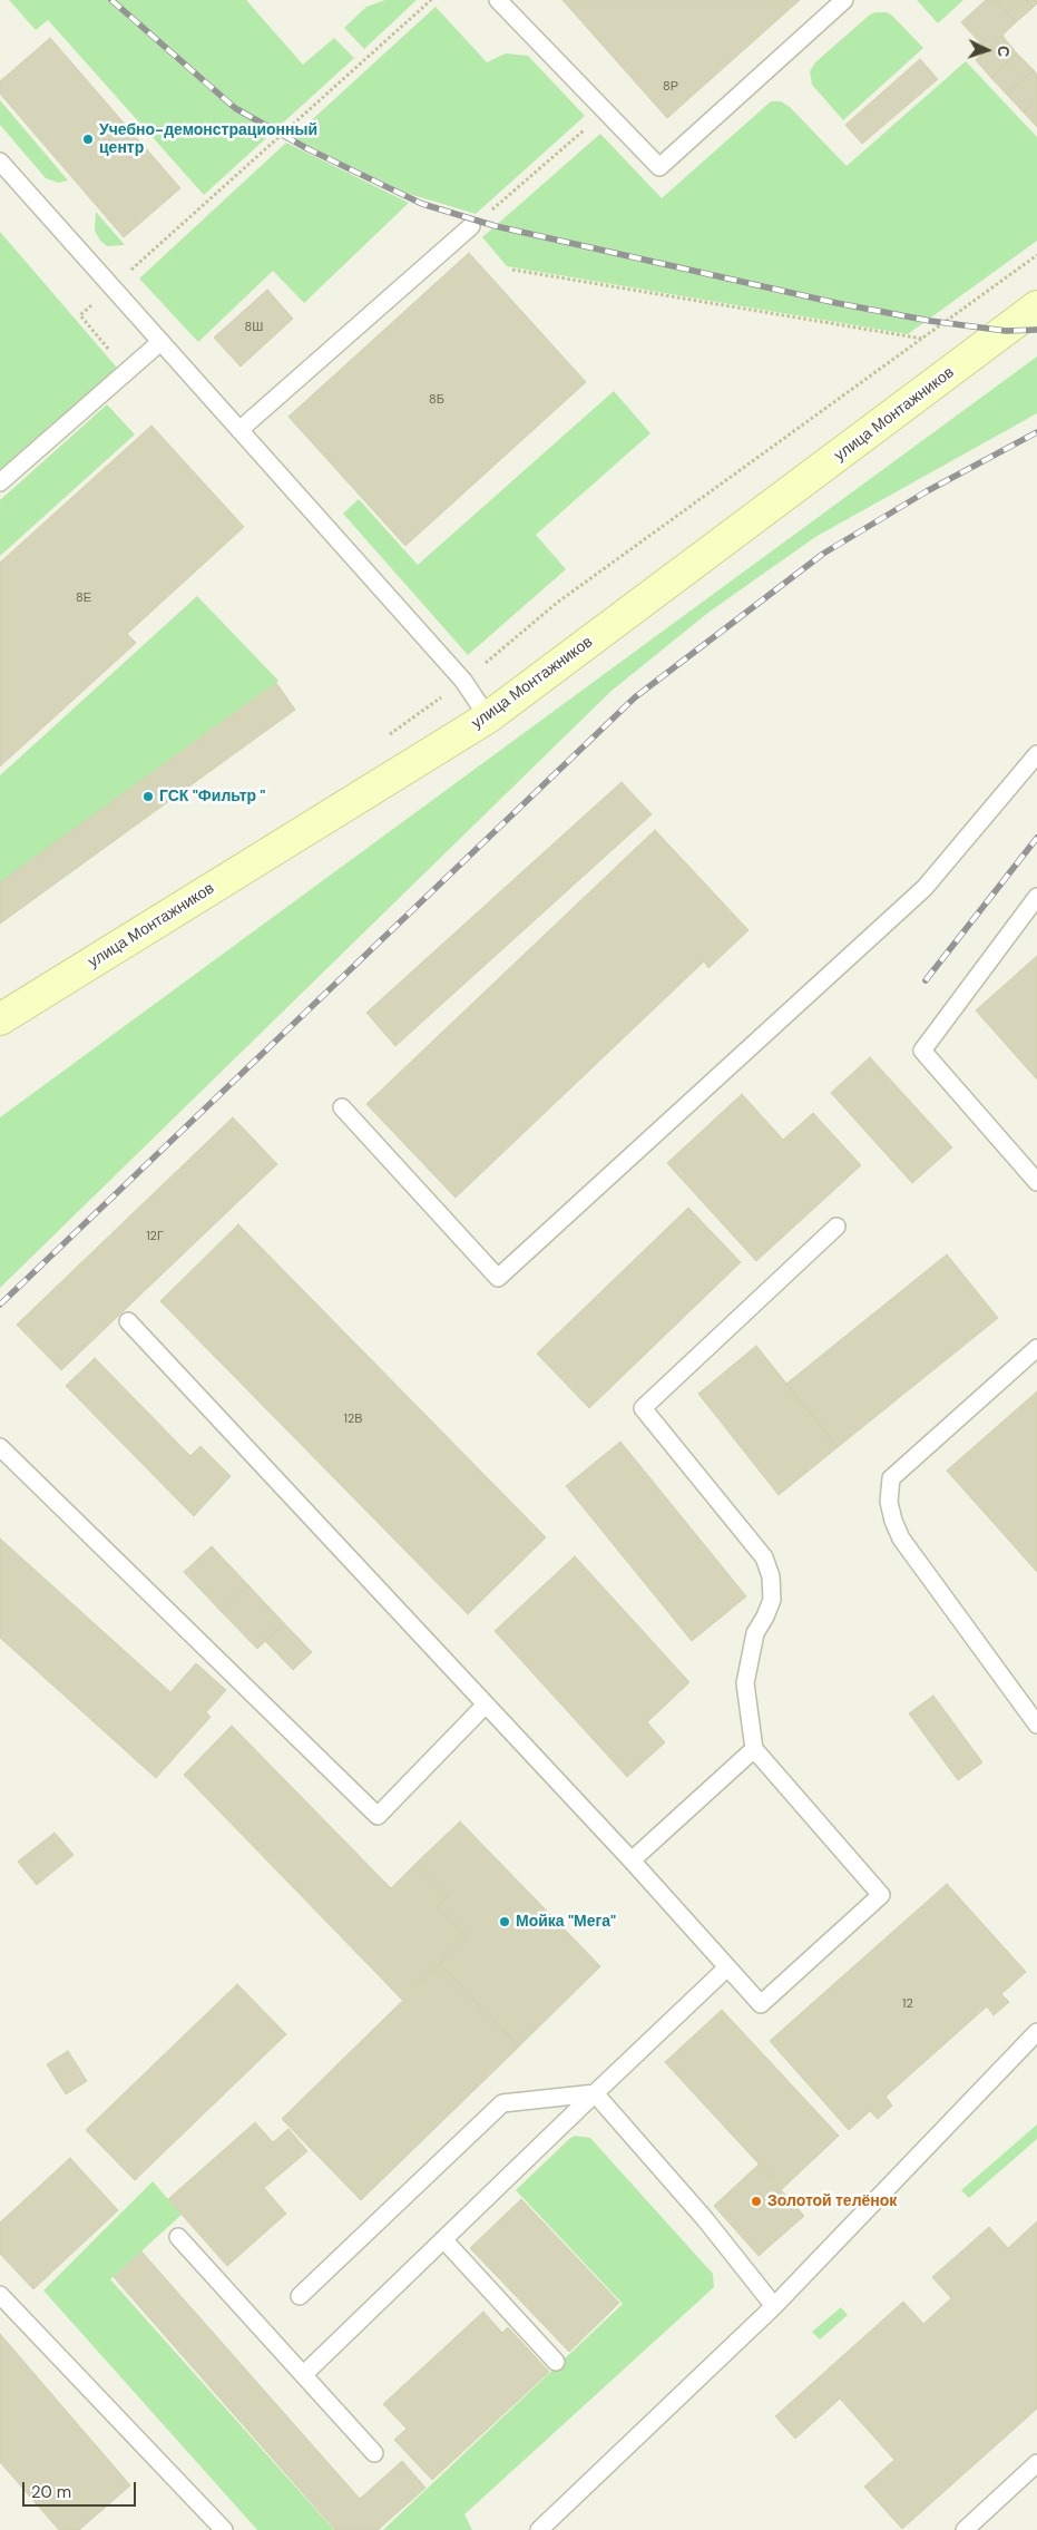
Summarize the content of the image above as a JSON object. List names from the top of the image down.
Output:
{
  "streets": {
    "main road": ["улица Монтажников"]
  },
  "places": [
    "Учебно-демонстрационный центр",
    "ГСК \"Фильтр \"",
    "Мойка \"Мега\"",
    "Золотой телёнок"
  ],
  "house_numbers": [
    "8Р",
    "8Ш",
    "8Б",
    "8Е",
    "12Г",
    "12В",
    "12"
  ],
  "scale_bar": "20 m",
  "north": "right"
}
